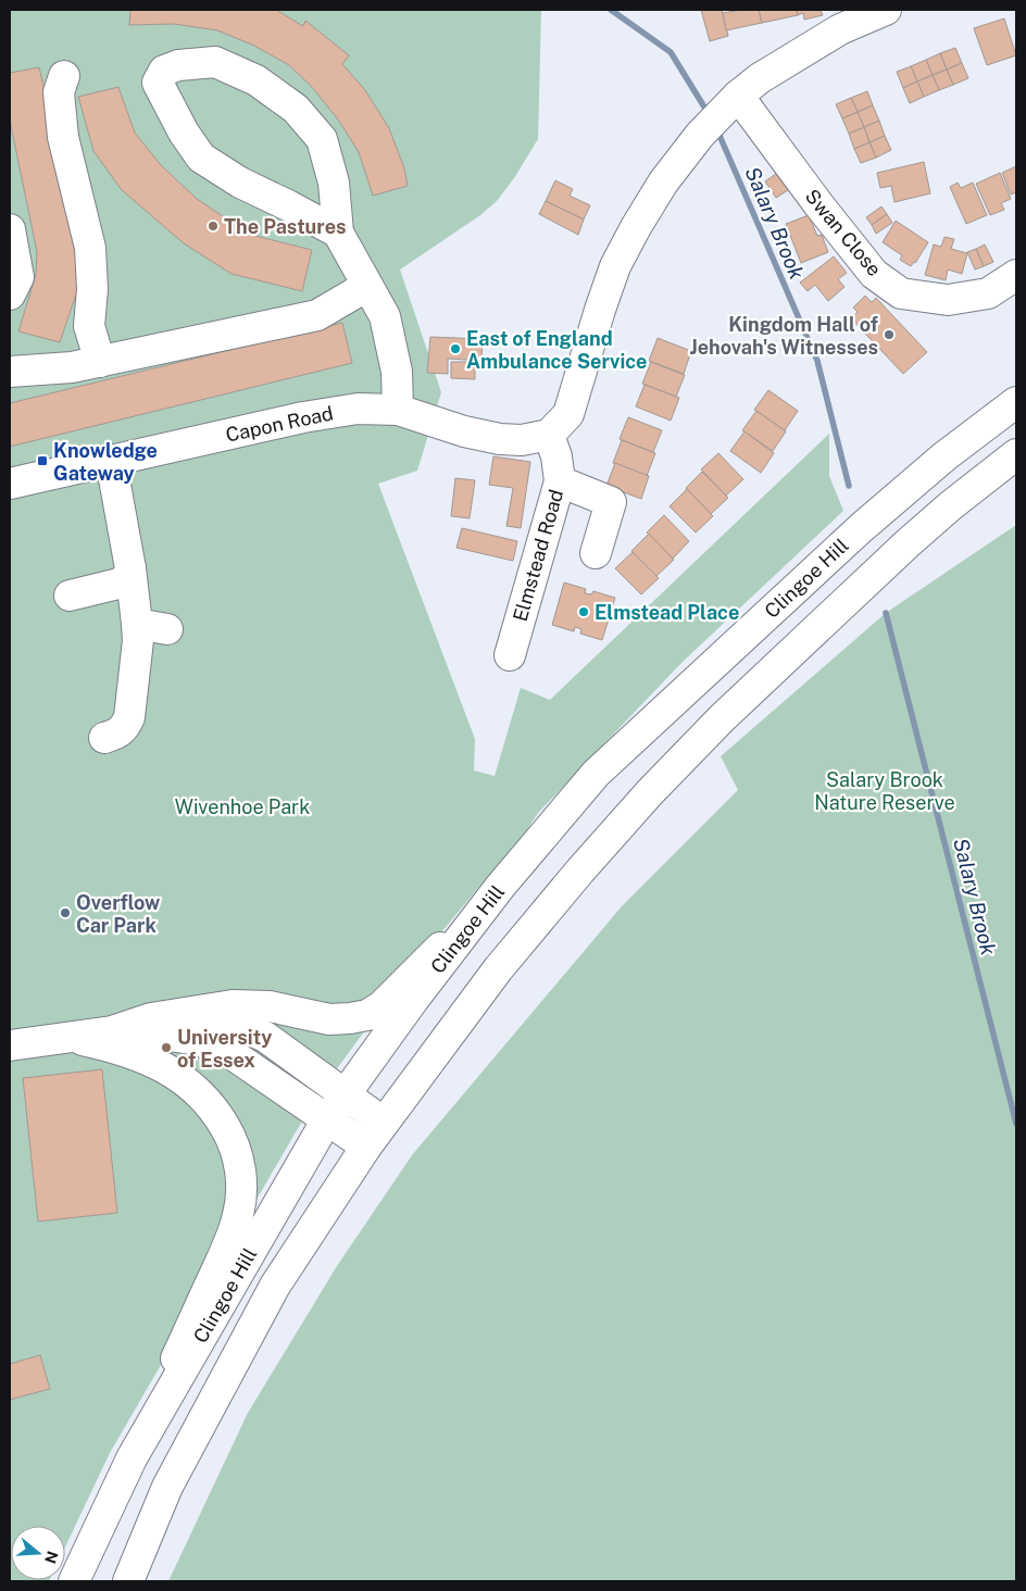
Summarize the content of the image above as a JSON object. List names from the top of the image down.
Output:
{
  "streets": {
    "street": [
      "Swan Close",
      "Capon Road",
      "Elmstead Road",
      "Clingoe Hill"
    ]
  },
  "crossings": [
    ["Capon Road", "Elmstead Road"]
  ],
  "water": ["Salary Brook"],
  "parks": ["Salary Brook Nature Reserve", "Wivenhoe Park"],
  "places": {
    "other": [
      "The Pastures",
      "Kingdom Hall of Jehovah's Witnesses",
      "East of England Ambulance Service",
      "Elmstead Place",
      "Overflow Car Park",
      "University of Essex"
    ],
    "transit": ["Knowledge Gateway"]
  },
  "north": "right"
}
